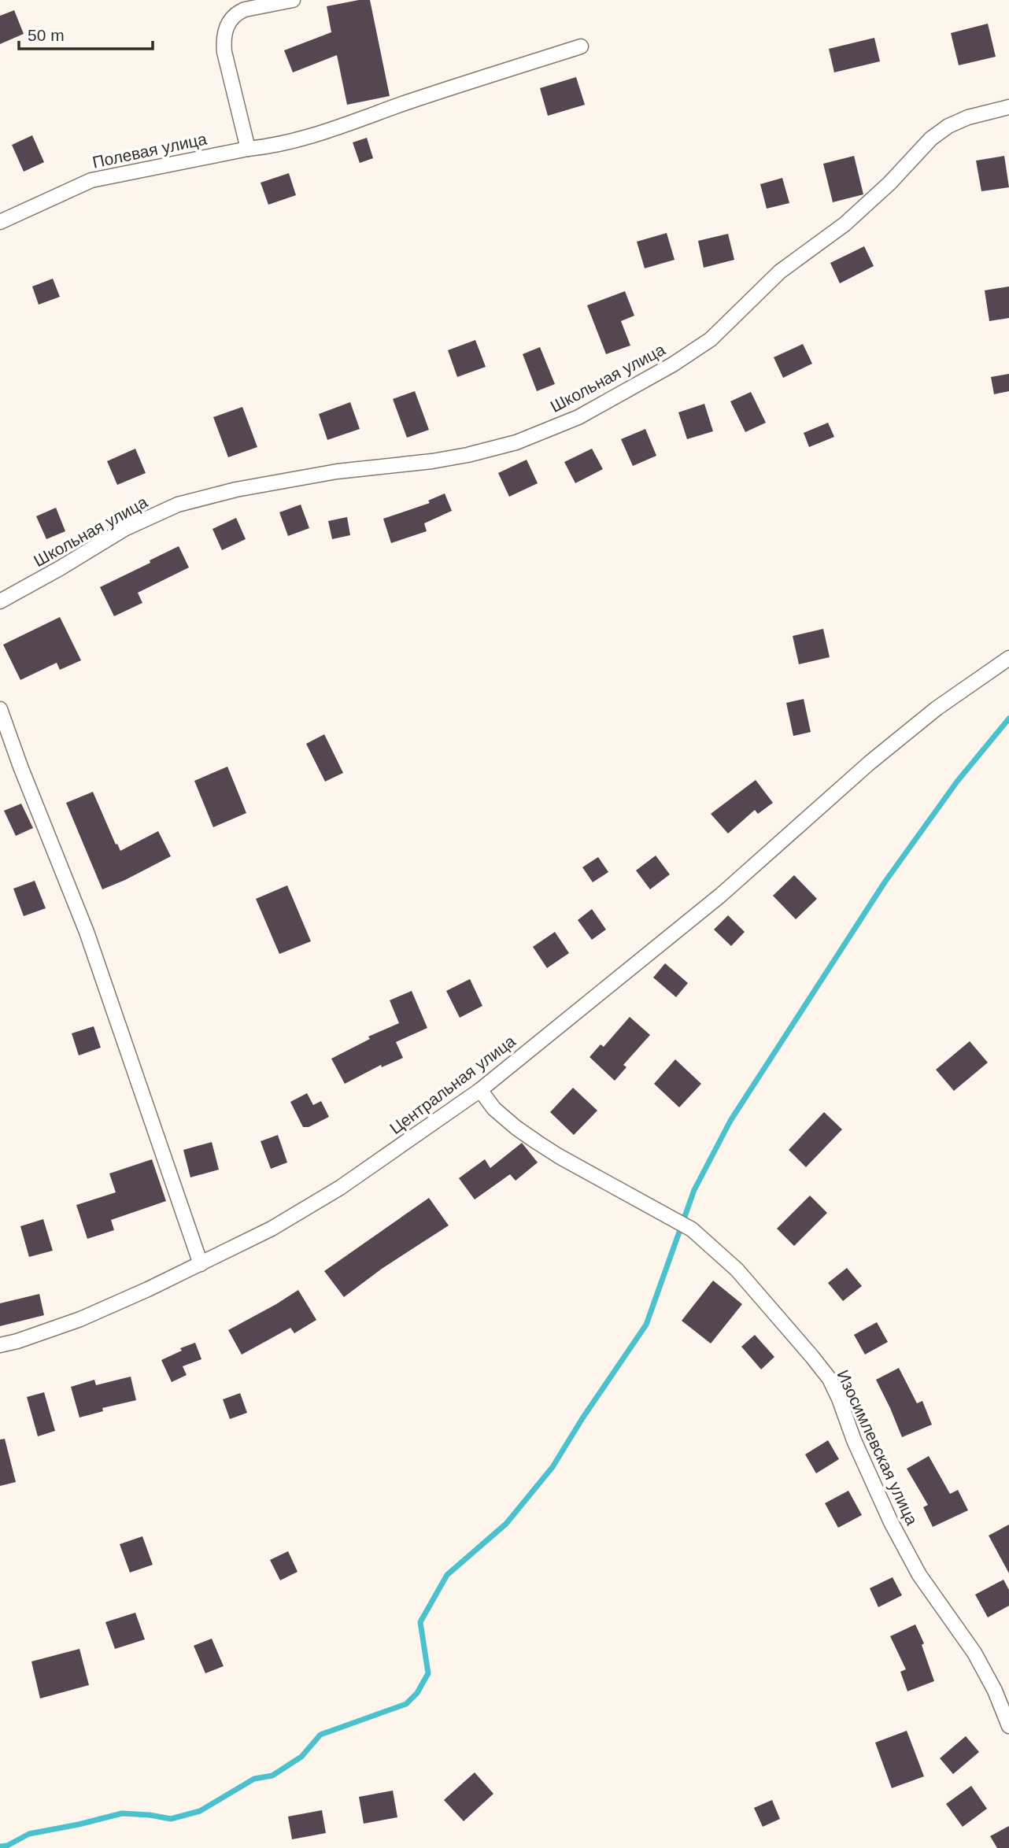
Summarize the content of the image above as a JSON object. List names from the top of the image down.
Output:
{
  "streets": {
    "street": [
      "Полевая улица",
      "Школьная улица",
      "Центральная улица",
      "Изосимлевская улица"
    ]
  },
  "crossings": [
    ["Центральная улица", "Изосимлевская улица"]
  ],
  "scale_bar": "50 m"
}
